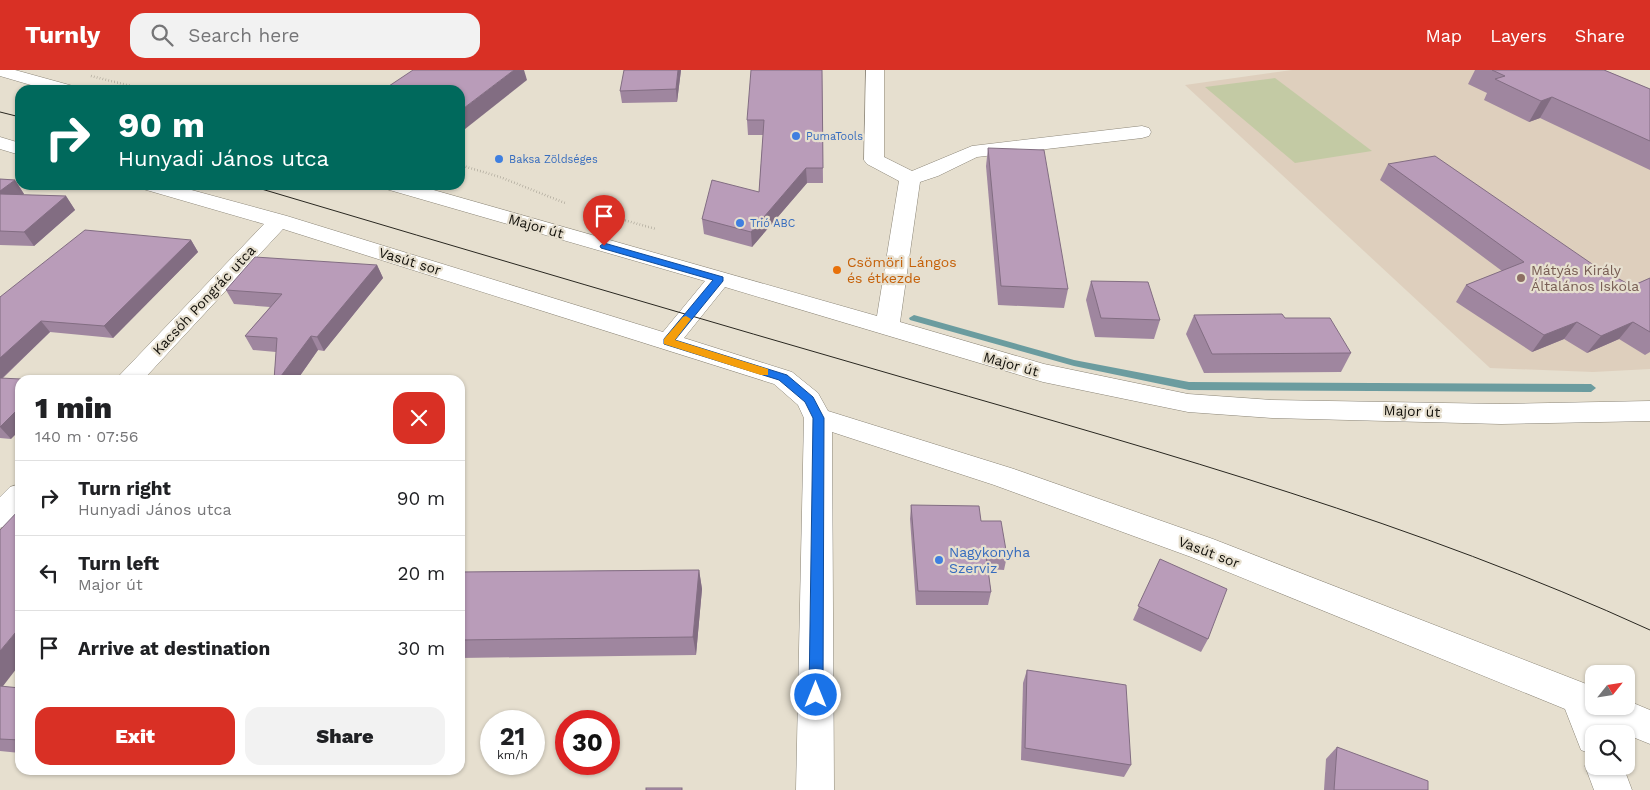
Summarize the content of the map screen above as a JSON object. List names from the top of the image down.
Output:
{
  "streets": {
    "street": ["Major út", "Vasút sor", "Kacsóh Pongrác utca"]
  },
  "crossings": [
    ["Vasút sor", "Kacsóh Pongrác utca"]
  ],
  "places": [
    "PumaTools",
    "Baksa Zöldséges",
    "Trió ABC",
    "Csömöri Lángos és étkezde",
    "Mátyás Király Általános Iskola",
    "Nagykonyha Szerviz"
  ],
  "north": "top right",
  "page": {
    "header": "Turnly",
    "search": "Search here",
    "nav": ["Map", "Layers", "Share"],
    "turn": ["90 m", "Hunyadi János utca"],
    "heading": ["1 min", "140 m · 07:56"],
    "list": [
      {
        "name": "Turn right",
        "note": "Hunyadi János utca",
        "value": "90 m"
      },
      {
        "name": "Turn left",
        "note": "Major út",
        "value": "20 m"
      },
      {
        "name": "Arrive at destination",
        "value": "30 m"
      }
    ],
    "buttons": ["Exit", "Share"],
    "speed": "21 km/h",
    "limit": "30"
  }
}
